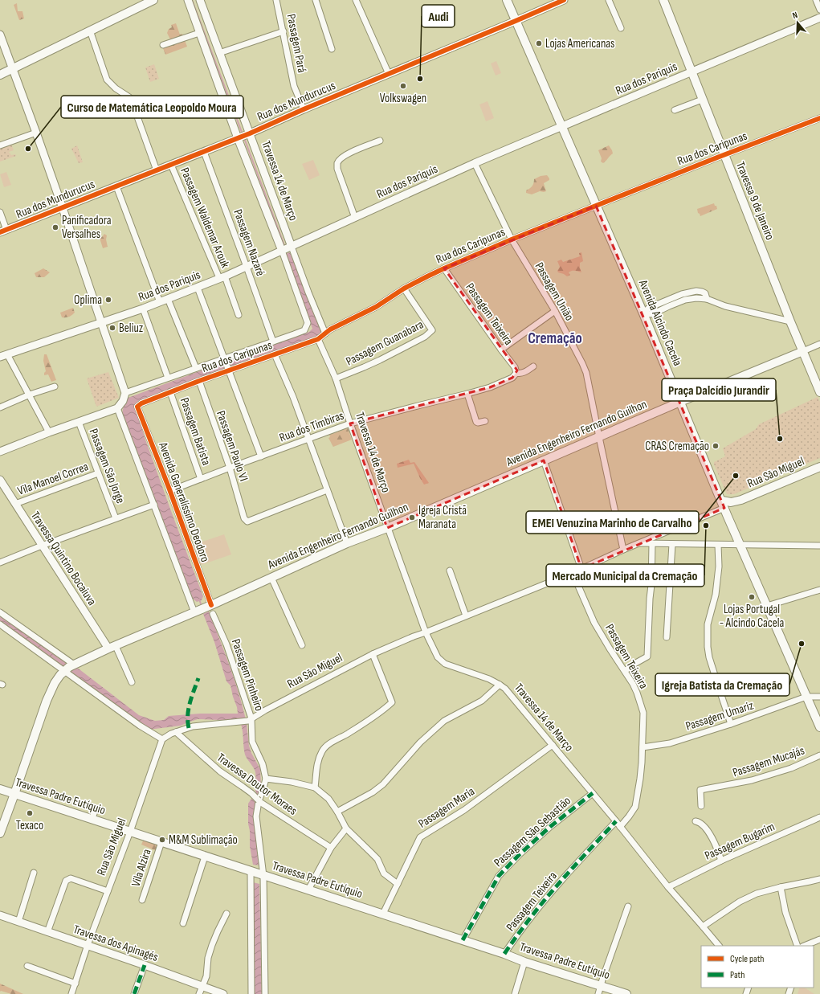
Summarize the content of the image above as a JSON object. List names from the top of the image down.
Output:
{
  "streets": {
    "main road": [
      "Travessa 9 de Janeiro",
      "Avenida Alcindo Cacela",
      "Avenida Engenheiro Fernando Guilhon",
      "Rua São Miguel",
      "Travessa Padre Eutíquio"
    ],
    "street": [
      "Passagem Pará",
      "Rua dos Pariquis",
      "Rua dos Mundurucus",
      "Rua dos Caripunas",
      "Travessa 14 de Março",
      "Passagem Waldemar Arouk",
      "Passagem Nazaré",
      "Passagem União",
      "Passagem Teixeira",
      "Passagem Guanabara",
      "Rua dos Timbiras",
      "Passagem Batista",
      "Passagem Paulo VI",
      "Passagem São Jorge",
      "Vila Manoel Correa",
      "Avenida Generalíssimo Deodoro",
      "Travessa Quintino Bocaiuva",
      "Passagem Pinheiro",
      "Passagem Umariz",
      "Passagem Mucajás",
      "Travessa Doutor Moraes",
      "Passagem Maria",
      "Passagem São Sebastião",
      "Passagem Bugarim",
      "Vila Alzira",
      "Travessa dos Apinagés"
    ]
  },
  "crossings": [
    ["Passagem Pará", "Rua dos Mundurucus"],
    ["Rua dos Pariquis", "Travessa 14 de Março"],
    ["Rua dos Pariquis", "Travessa 9 de Janeiro"],
    ["Rua dos Pariquis", "Passagem Waldemar Arouk"],
    ["Rua dos Pariquis", "Passagem Nazaré"],
    ["Rua dos Pariquis", "Passagem União"],
    ["Rua dos Pariquis", "Avenida Alcindo Cacela"],
    ["Rua dos Mundurucus", "Travessa 14 de Março"],
    ["Rua dos Mundurucus", "Passagem Waldemar Arouk"],
    ["Rua dos Mundurucus", "Passagem Nazaré"],
    ["Rua dos Mundurucus", "Avenida Alcindo Cacela"],
    ["Rua dos Caripunas", "Travessa 14 de Março"],
    ["Rua dos Caripunas", "Travessa 9 de Janeiro"],
    ["Rua dos Caripunas", "Passagem Nazaré"],
    ["Rua dos Caripunas", "Passagem União"],
    ["Rua dos Caripunas", "Passagem Teixeira"],
    ["Rua dos Caripunas", "Avenida Alcindo Cacela"],
    ["Rua dos Caripunas", "Passagem Guanabara"],
    ["Rua dos Caripunas", "Passagem Batista"],
    ["Rua dos Caripunas", "Passagem Paulo VI"],
    ["Rua dos Caripunas", "Avenida Generalíssimo Deodoro"],
    ["Travessa 14 de Março", "Passagem Teixeira"],
    ["Travessa 14 de Março", "Passagem Guanabara"],
    ["Travessa 14 de Março", "Rua dos Timbiras"],
    ["Travessa 14 de Março", "Avenida Engenheiro Fernando Guilhon"],
    ["Travessa 14 de Março", "Rua São Miguel"],
    ["Travessa 14 de Março", "Passagem Maria"],
    ["Travessa 14 de Março", "Passagem São Sebastião"],
    ["Travessa 14 de Março", "Passagem Bugarim"],
    ["Travessa 9 de Janeiro", "Avenida Engenheiro Fernando Guilhon"],
    ["Passagem União", "Avenida Engenheiro Fernando Guilhon"],
    ["Passagem União", "Rua São Miguel"],
    ["Passagem Teixeira", "Rua dos Timbiras"],
    ["Passagem Teixeira", "Rua São Miguel"],
    ["Passagem Teixeira", "Passagem Umariz"],
    ["Passagem Teixeira", "Travessa Padre Eutíquio"],
    ["Avenida Alcindo Cacela", "Avenida Engenheiro Fernando Guilhon"],
    ["Avenida Alcindo Cacela", "Rua São Miguel"],
    ["Avenida Alcindo Cacela", "Passagem Umariz"],
    ["Rua dos Timbiras", "Passagem Batista"],
    ["Rua dos Timbiras", "Passagem Paulo VI"],
    ["Rua dos Timbiras", "Avenida Generalíssimo Deodoro"],
    ["Avenida Engenheiro Fernando Guilhon", "Avenida Generalíssimo Deodoro"],
    ["Avenida Engenheiro Fernando Guilhon", "Travessa Quintino Bocaiuva"],
    ["Avenida Engenheiro Fernando Guilhon", "Travessa Padre Eutíquio"],
    ["Passagem São Jorge", "Vila Manoel Correa"],
    ["Rua São Miguel", "Passagem Pinheiro"],
    ["Rua São Miguel", "Travessa Doutor Moraes"],
    ["Rua São Miguel", "Travessa Padre Eutíquio"],
    ["Rua São Miguel", "Travessa dos Apinagés"],
    ["Vila Manoel Correa", "Travessa Quintino Bocaiuva"],
    ["Passagem Pinheiro", "Travessa Doutor Moraes"],
    ["Passagem Pinheiro", "Travessa Padre Eutíquio"],
    ["Travessa Padre Eutíquio", "Passagem Maria"],
    ["Travessa Padre Eutíquio", "Passagem São Sebastião"],
    ["Travessa Padre Eutíquio", "Vila Alzira"]
  ],
  "districts": ["Cremação"],
  "places": [
    "Lojas Americanas",
    "Audi",
    "Volkswagen",
    "Curso de Matemática Leopoldo Moura",
    "Panificadora Versalhes",
    "Oplima",
    "Beliuz",
    "Praça Dalcídio Jurandir",
    "CRAS Cremação",
    "EMEI Venuzina Marinho de Carvalho",
    "Igreja Cristã Maranata",
    "Mercado Municipal da Cremação",
    "Lojas Portugal - Alcindo Cacela",
    "Igreja Batista da Cremação",
    "Texaco",
    "M&M Sublimação"
  ],
  "legend": ["Cycle path", "Path"],
  "north": "top"
}
